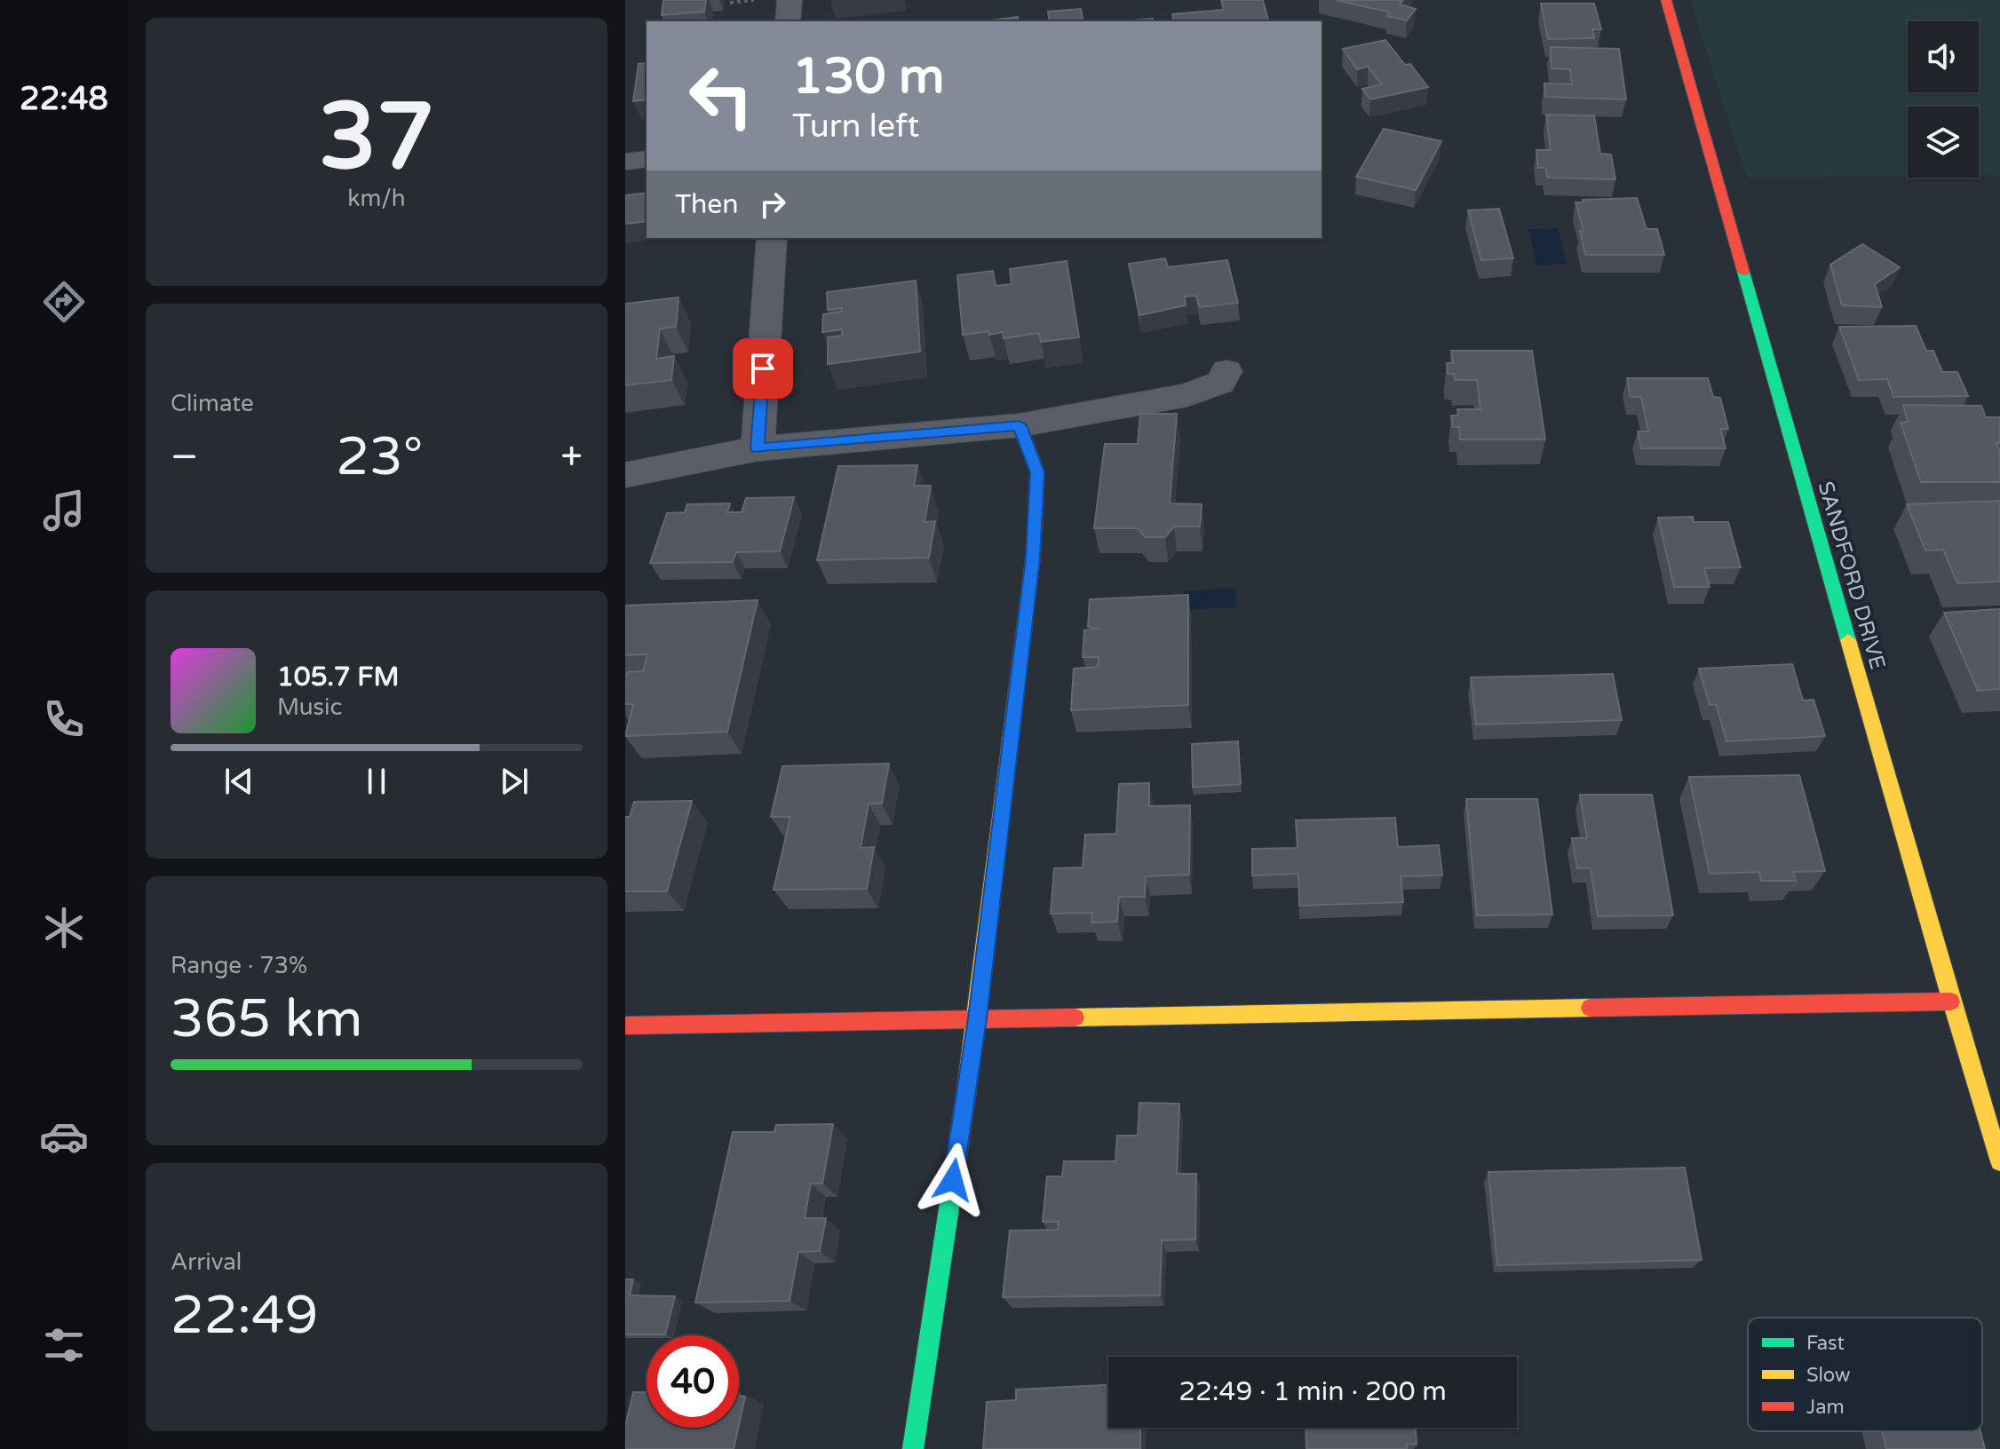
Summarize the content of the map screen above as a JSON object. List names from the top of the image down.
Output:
{
  "streets": {
    "street": ["SANDFORD DRIVE"]
  },
  "legend": ["Fast", "Slow", "Jam"],
  "page": {
    "tabs": "22:48",
    "tile": [
      ["37", "km/h"],
      "Climate",
      ["Range · 73%", "365 km"],
      ["Arrival", "22:49"]
    ],
    "turn": ["130 m", "Turn left"],
    "then": "Then",
    "heat": ["−", "23°", "+"],
    "song": ["105.7 FM", "Music"],
    "limit": "40",
    "trip": "22:49 · 1 min · 200 m"
  }
}
